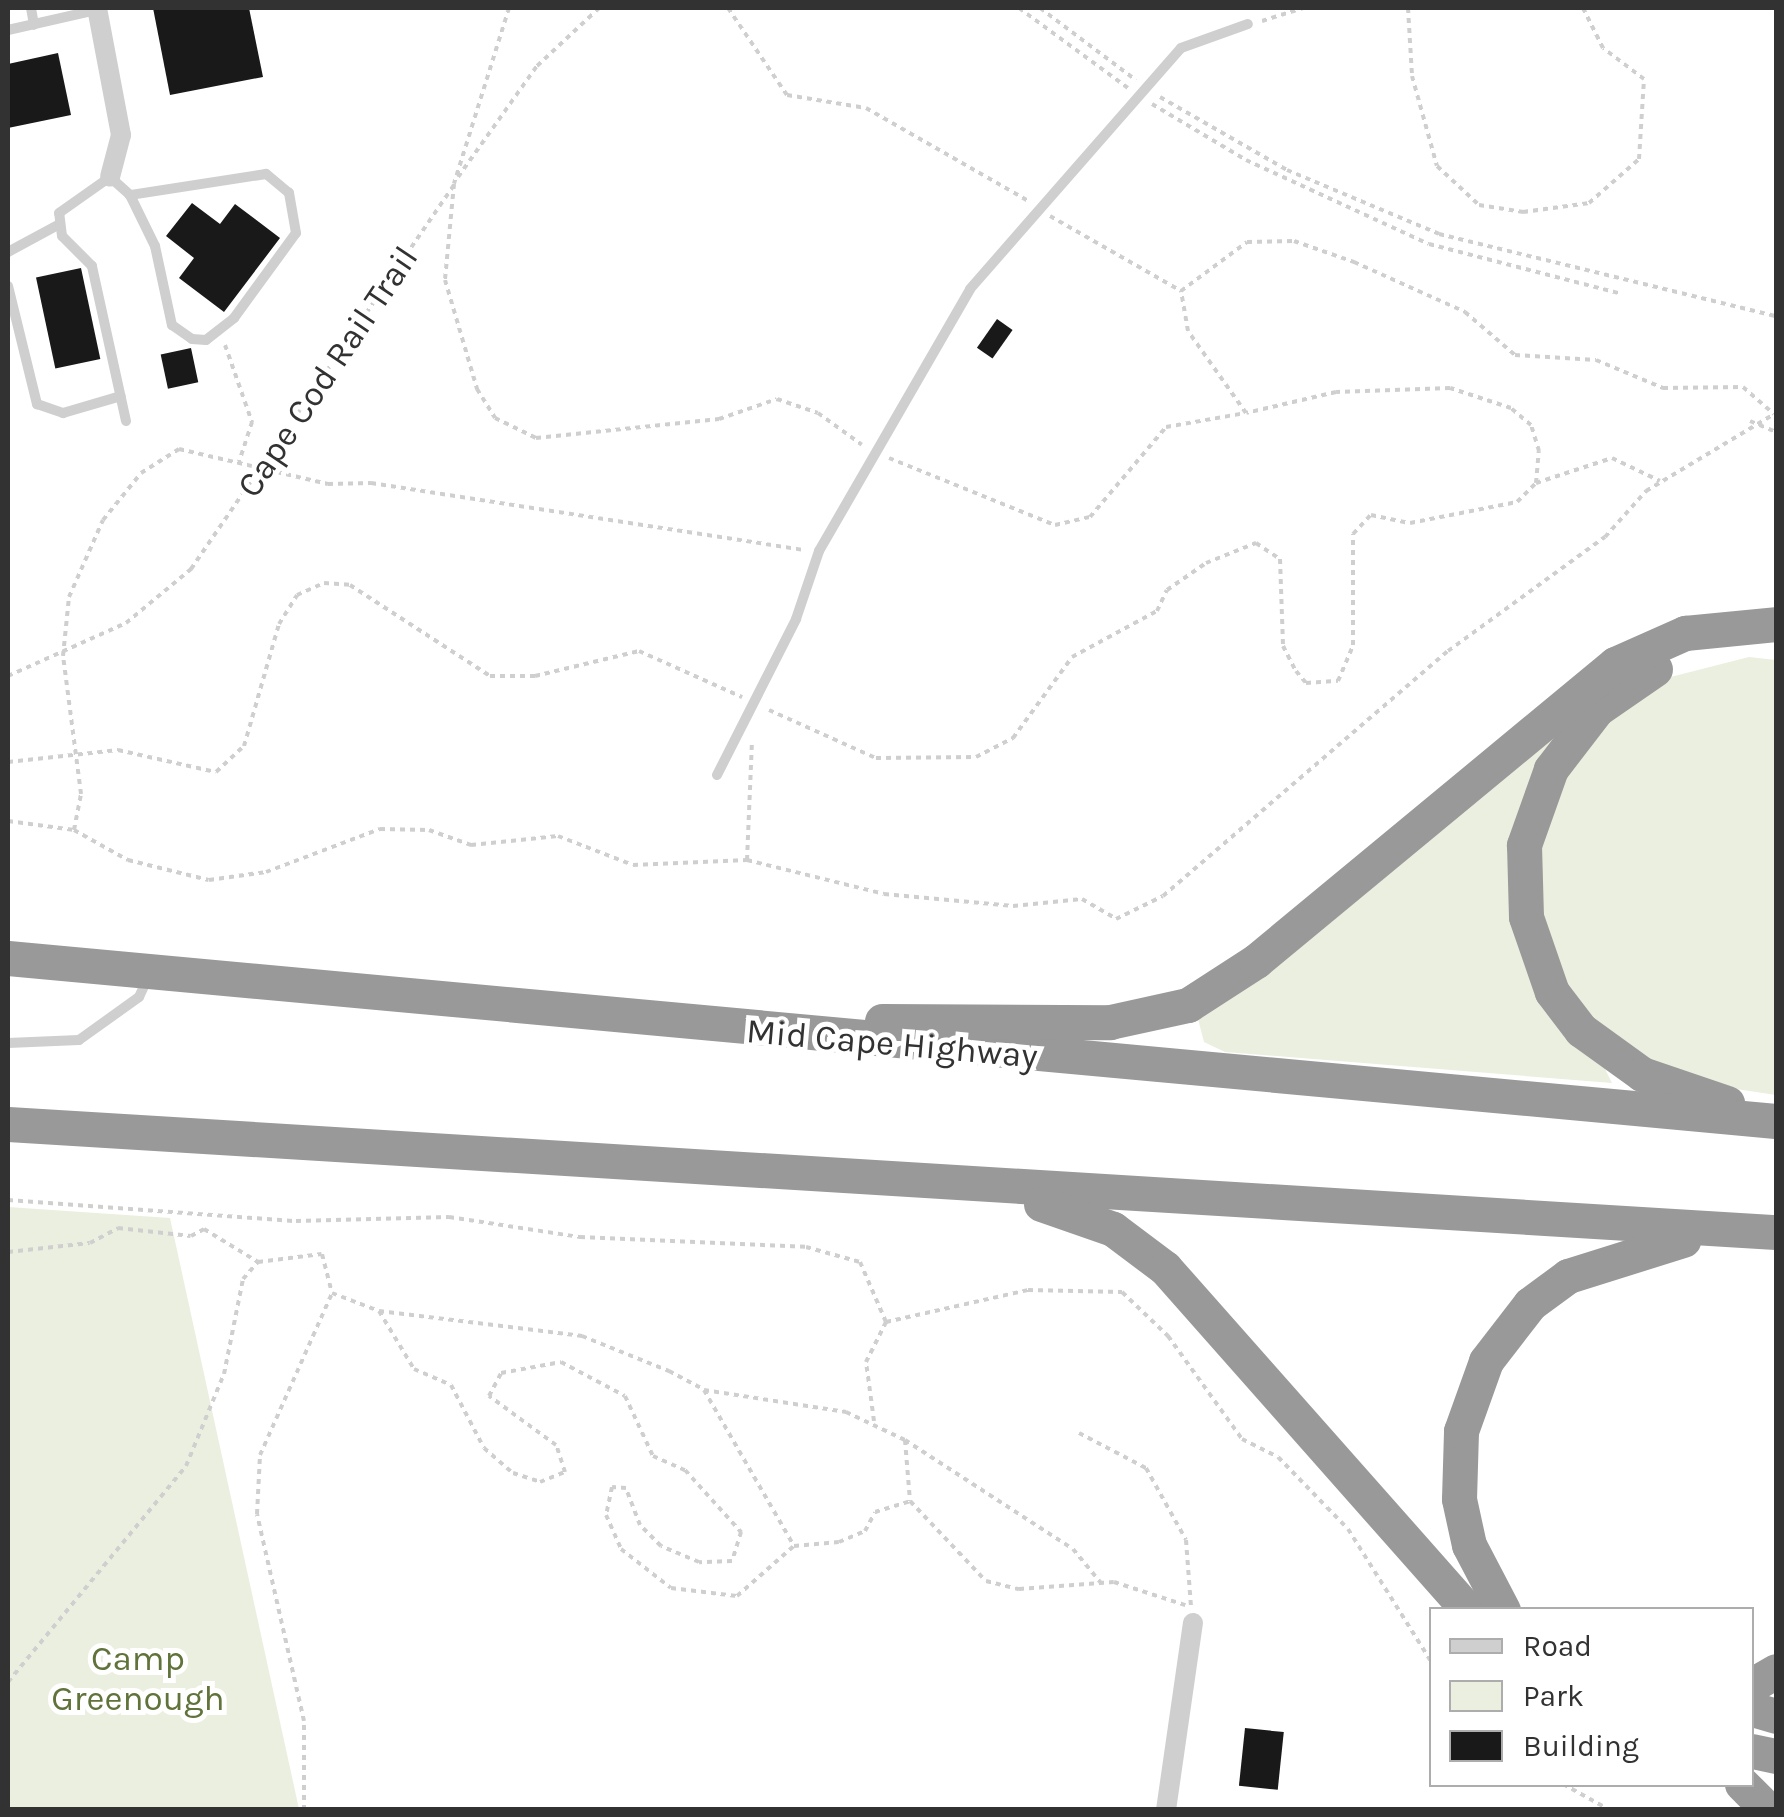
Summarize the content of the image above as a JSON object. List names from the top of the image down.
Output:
{
  "streets": {
    "highway": ["Mid Cape Highway"],
    "path": ["Cape Cod Rail Trail"]
  },
  "parks": ["Camp Greenough"],
  "legend": ["Road", "Park", "Building"]
}
